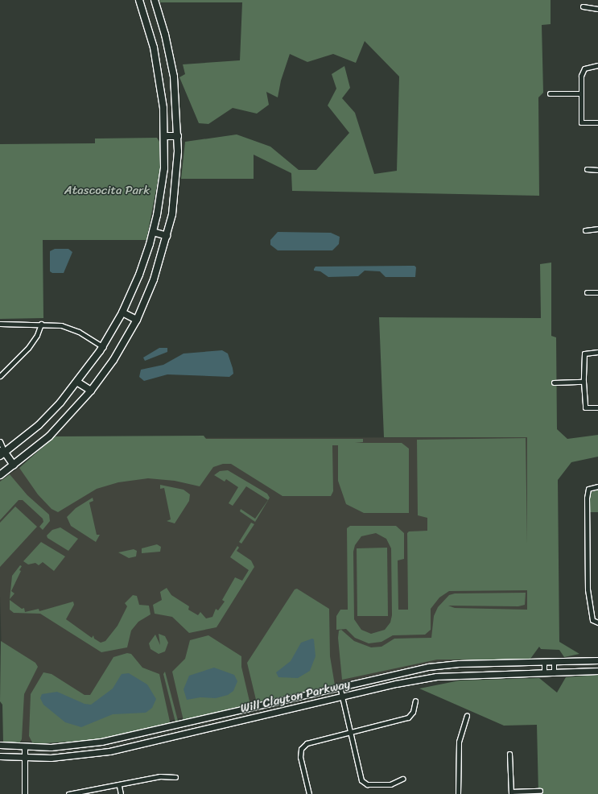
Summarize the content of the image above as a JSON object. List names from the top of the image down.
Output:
{
  "streets": {
    "main road": ["Will Clayton Parkway"]
  },
  "parks": ["Atascocita Park"]
}
